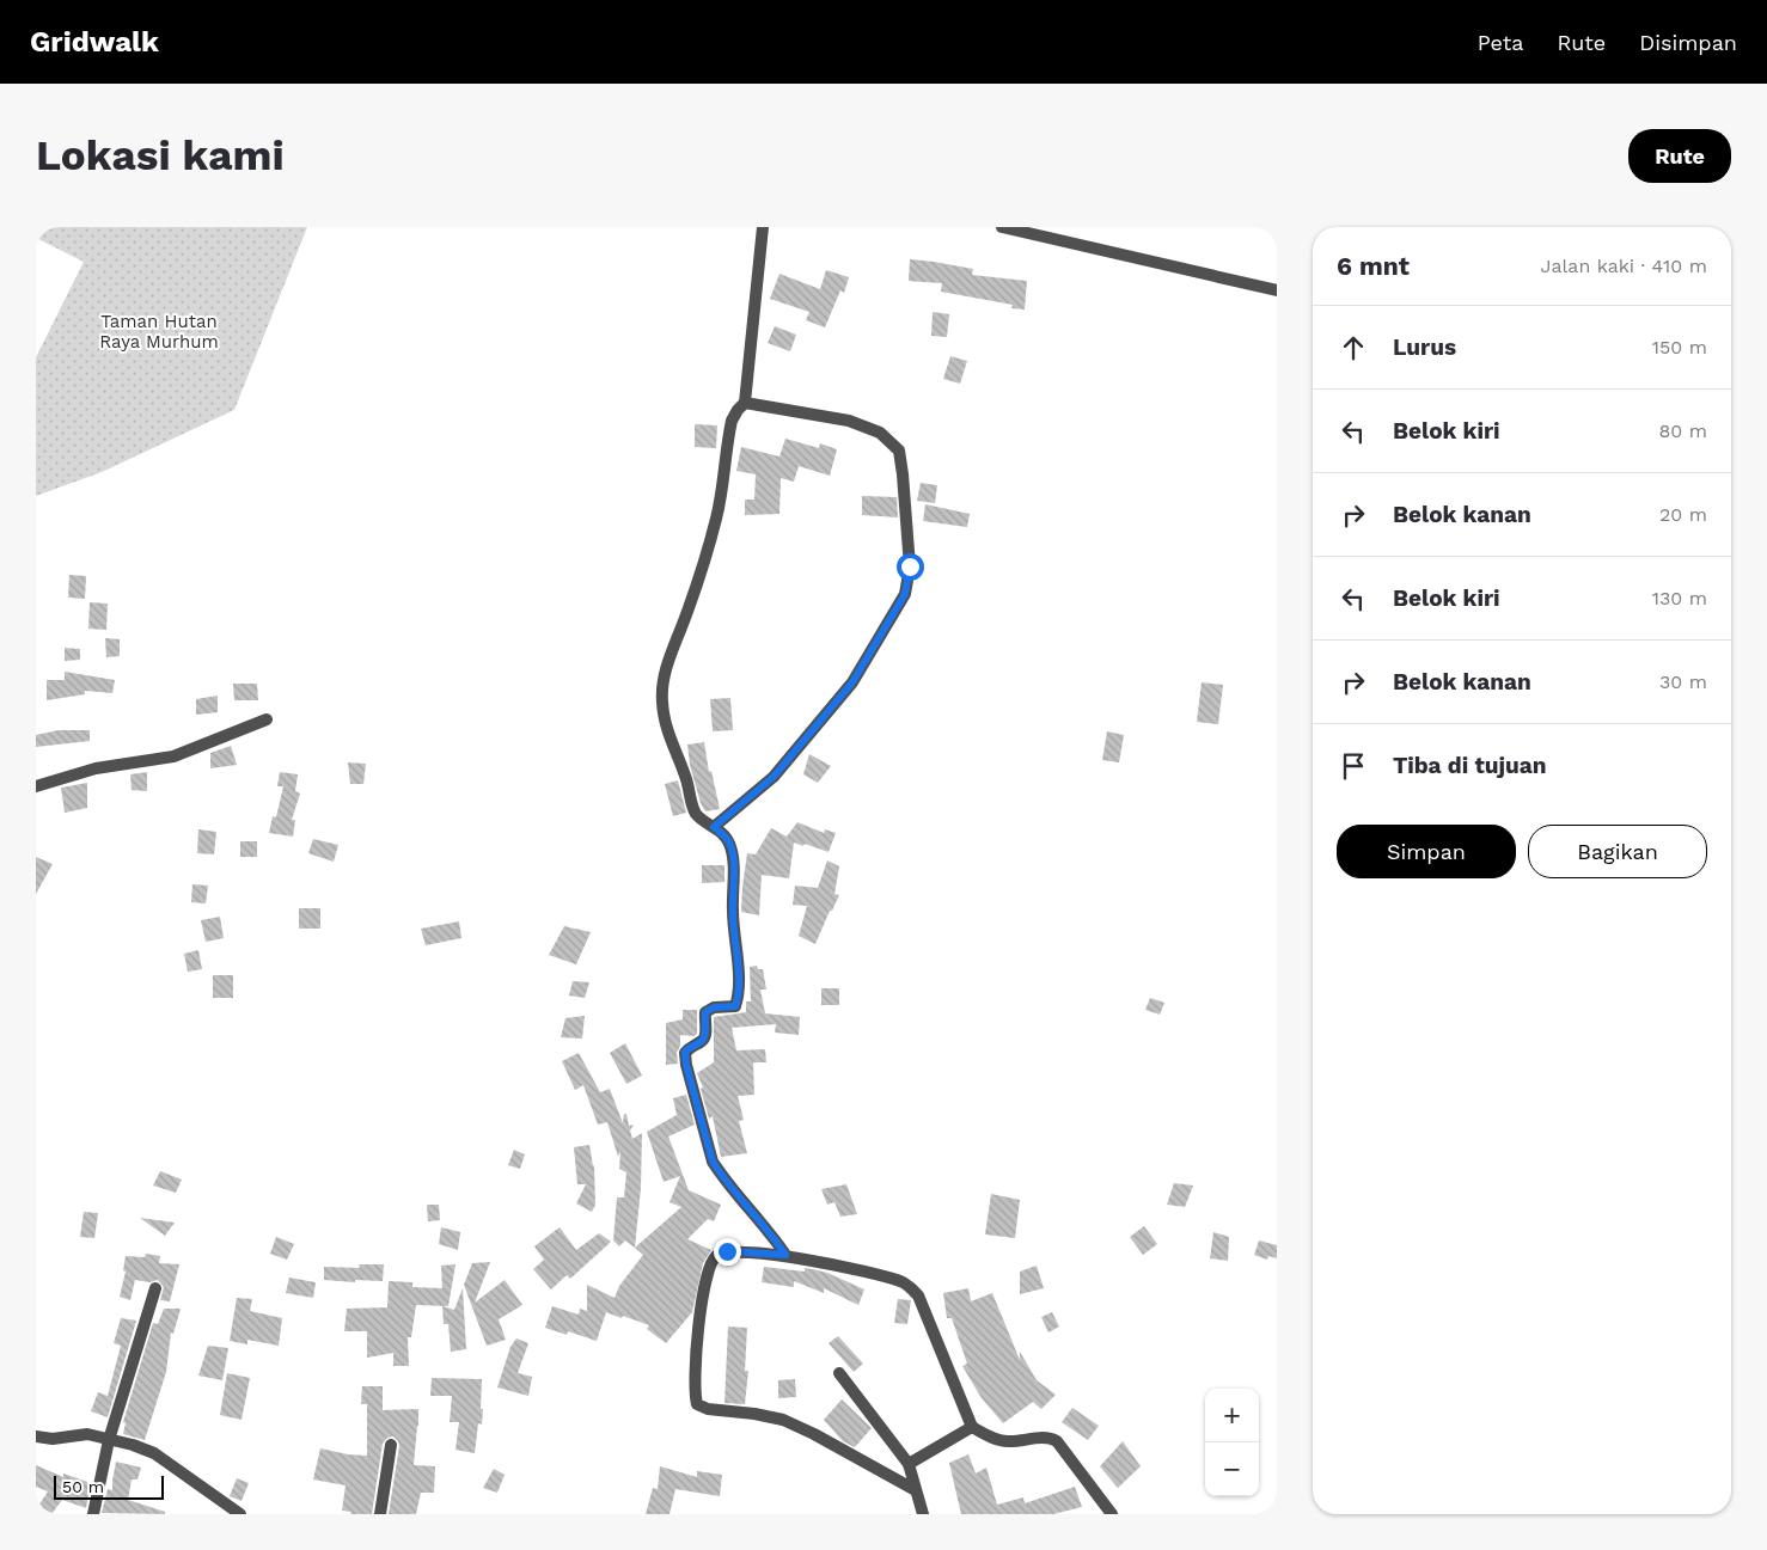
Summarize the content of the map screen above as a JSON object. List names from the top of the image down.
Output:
{
  "parks": ["Taman Hutan Raya Murhum"],
  "scale_bar": "50 m",
  "page": {
    "header": "Gridwalk",
    "nav": ["Peta", "Rute", "Disimpan"],
    "buttons": [
      "Rute",
      ["Simpan", "Bagikan"]
    ],
    "title": "Lokasi kami",
    "heading": ["6 mnt", "Jalan kaki · 410 m"],
    "list": [
      ["Lurus", "150 m"],
      ["Belok kiri", "80 m"],
      ["Belok kanan", "20 m"],
      ["Belok kiri", "130 m"],
      ["Belok kanan", "30 m"],
      "Tiba di tujuan"
    ],
    "map_buttons": ["+", "−"],
    "scale": "50 m"
  }
}
